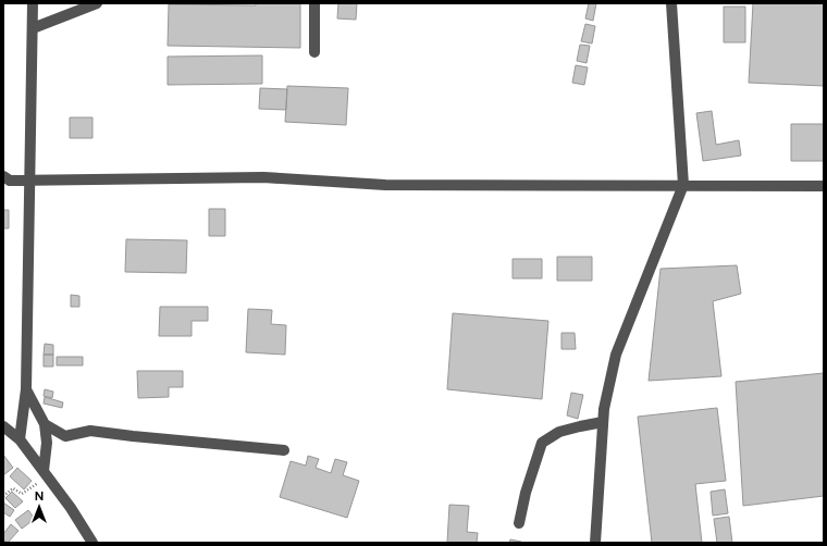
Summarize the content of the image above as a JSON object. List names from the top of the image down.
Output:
{
  "north": "top"
}
